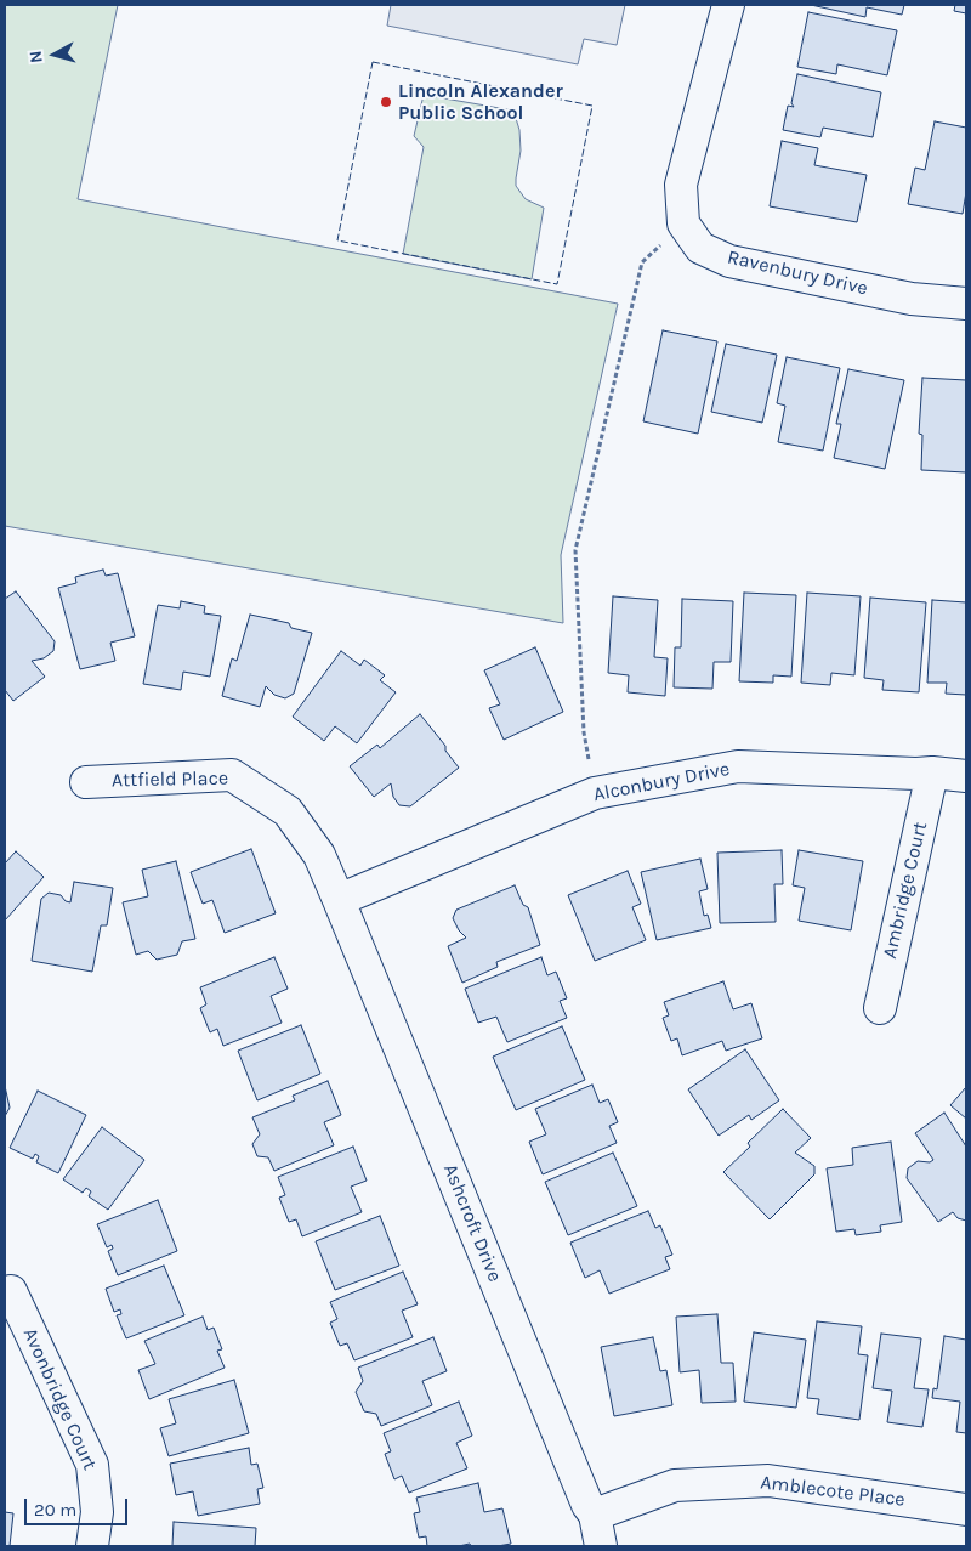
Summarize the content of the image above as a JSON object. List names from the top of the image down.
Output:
{
  "streets": {
    "street": [
      "Ravenbury Drive",
      "Attfield Place",
      "Alconbury Drive",
      "Ambridge Court",
      "Ashcroft Drive",
      "Avonbridge Court",
      "Amblecote Place"
    ]
  },
  "crossings": [
    ["Attfield Place", "Alconbury Drive"],
    ["Attfield Place", "Ashcroft Drive"],
    ["Alconbury Drive", "Ambridge Court"],
    ["Alconbury Drive", "Ashcroft Drive"],
    ["Ashcroft Drive", "Amblecote Place"]
  ],
  "places": ["Lincoln Alexander Public School"],
  "scale_bar": "20 m",
  "north": "left"
}
